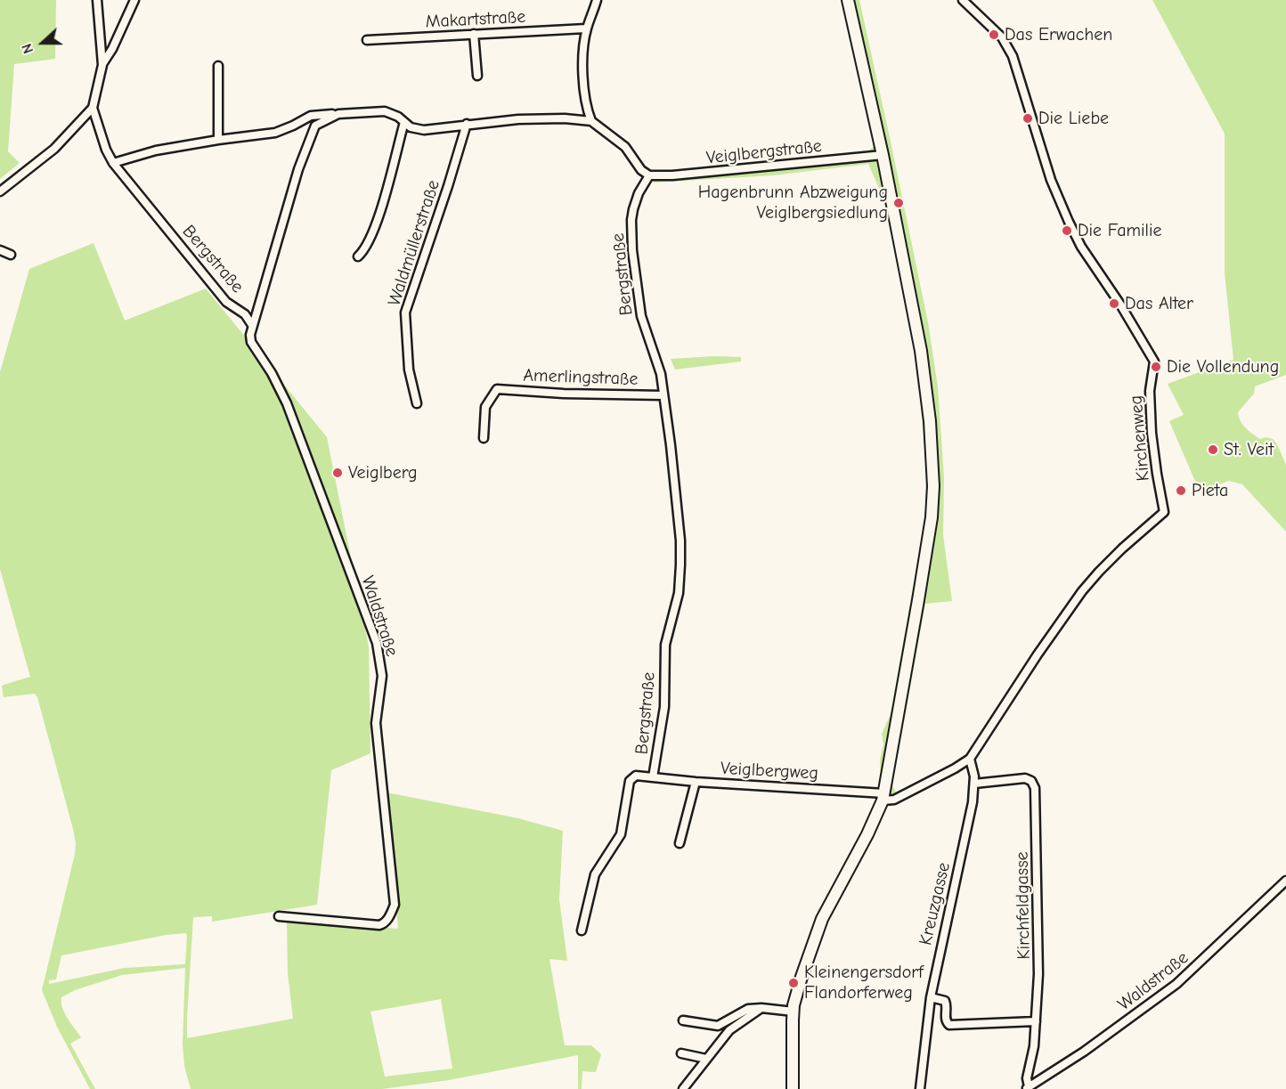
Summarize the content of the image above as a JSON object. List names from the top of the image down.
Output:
{
  "streets": {
    "street": [
      "Makartstraße",
      "Veiglbergstraße",
      "Waldmüllerstraße",
      "Bergstraße",
      "Amerlingstraße",
      "Kirchenweg",
      "Waldstraße",
      "Veiglbergweg",
      "Kreuzgasse",
      "Kirchfeldgasse"
    ]
  },
  "crossings": [
    ["Veiglbergstraße", "Bergstraße"],
    ["Waldmüllerstraße", "Bergstraße"],
    ["Bergstraße", "Amerlingstraße"],
    ["Bergstraße", "Waldstraße"],
    ["Bergstraße", "Veiglbergweg"],
    ["Kirchenweg", "Veiglbergweg"],
    ["Kirchenweg", "Kreuzgasse"],
    ["Waldstraße", "Kirchfeldgasse"],
    ["Kreuzgasse", "Kirchfeldgasse"]
  ],
  "places": [
    "Das Erwachen",
    "Die Liebe",
    "Hagenbrunn Abzweigung Veiglbergsiedlung",
    "Die Familie",
    "Das Alter",
    "Die Vollendung",
    "St. Veit",
    "Veiglberg",
    "Pieta",
    "Kleinengersdorf Flandorferweg"
  ],
  "north": "left"
}
